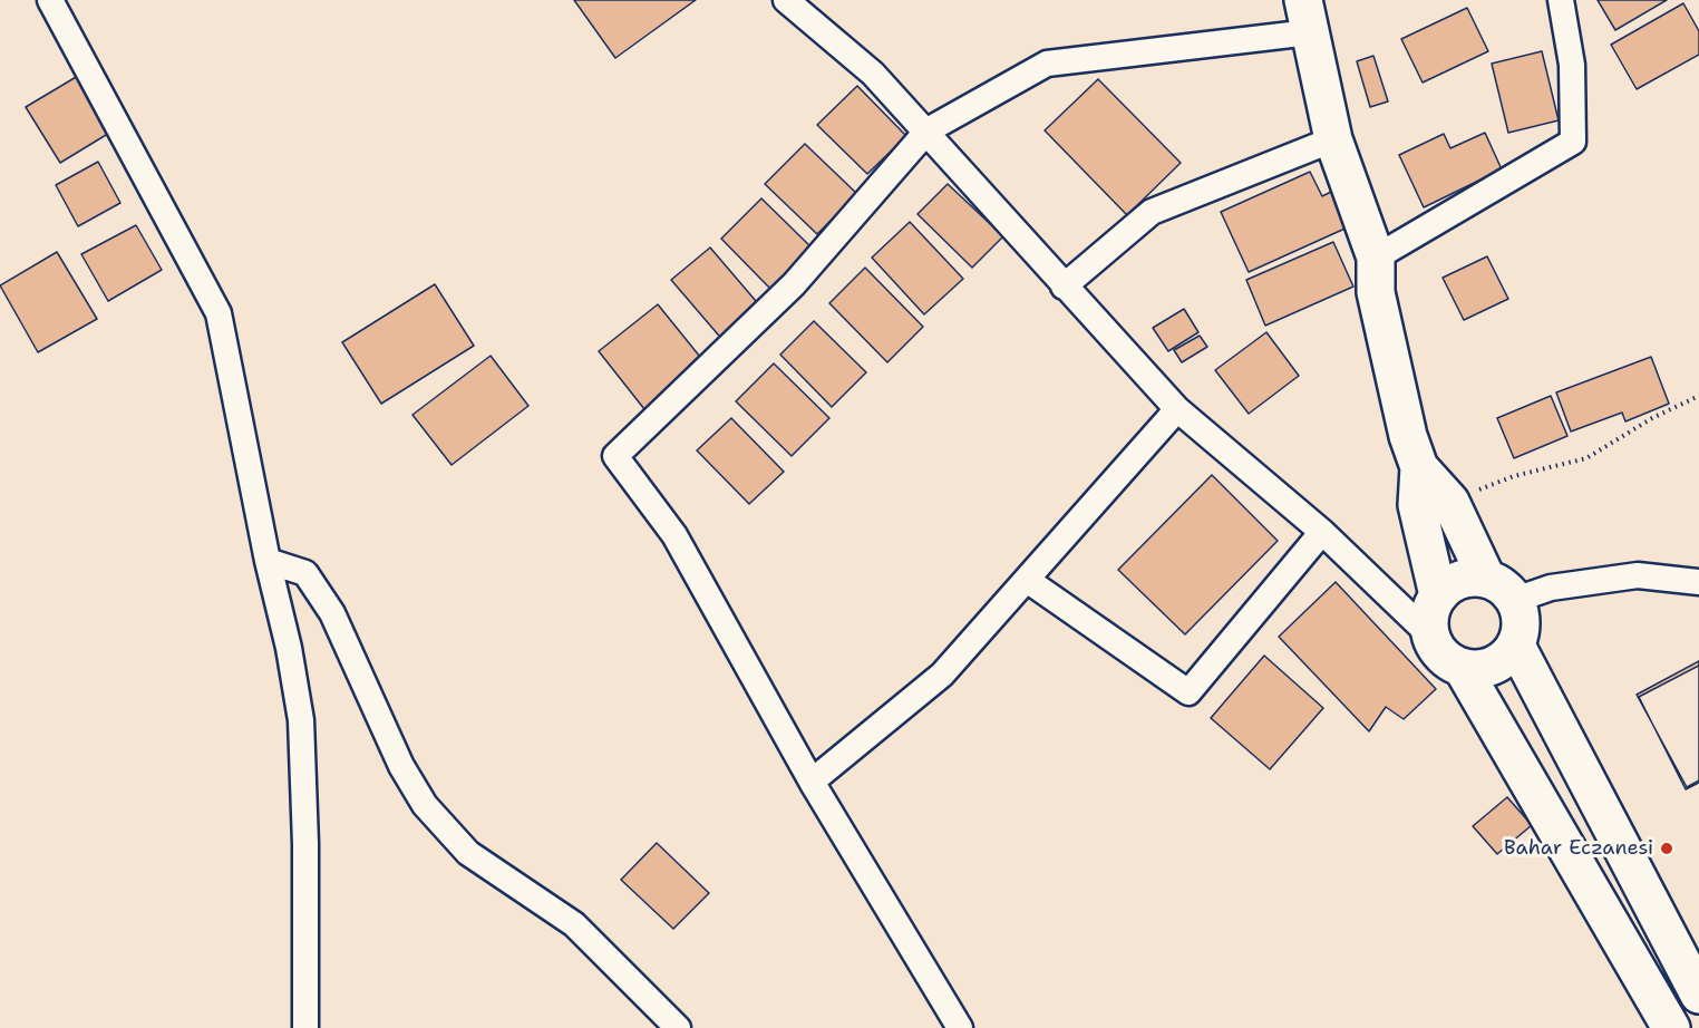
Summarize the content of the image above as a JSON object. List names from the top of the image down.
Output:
{
  "places": ["Bahar Eczanesi"]
}
